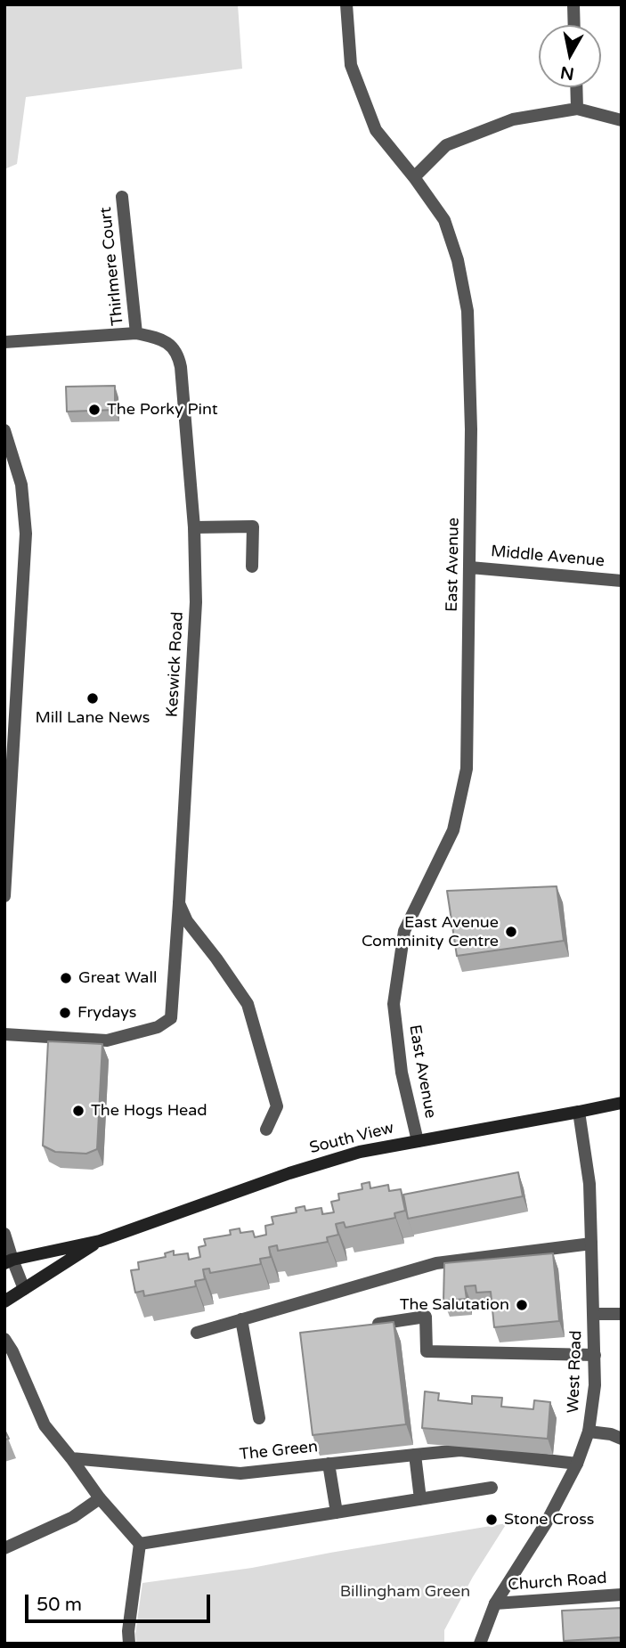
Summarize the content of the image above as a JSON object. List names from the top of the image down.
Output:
{
  "streets": {
    "main road": ["South View"],
    "street": [
      "Thirlmere Court",
      "Middle Avenue",
      "East Avenue",
      "Keswick Road",
      "West Road",
      "The Green",
      "Church Road"
    ]
  },
  "crossings": [
    ["Thirlmere Court", "Keswick Road"],
    ["Middle Avenue", "East Avenue"],
    ["East Avenue", "South View"],
    ["South View", "West Road"],
    ["West Road", "The Green"],
    ["West Road", "Church Road"]
  ],
  "parks": ["Billingham Green"],
  "places": [
    "The Porky Pint",
    "Mill Lane News",
    "East Avenue Comminity Centre",
    "Great Wall",
    "Frydays",
    "The Hogs Head",
    "The Salutation",
    "Stone Cross"
  ],
  "scale_bar": "50 m",
  "north": "bottom"
}
